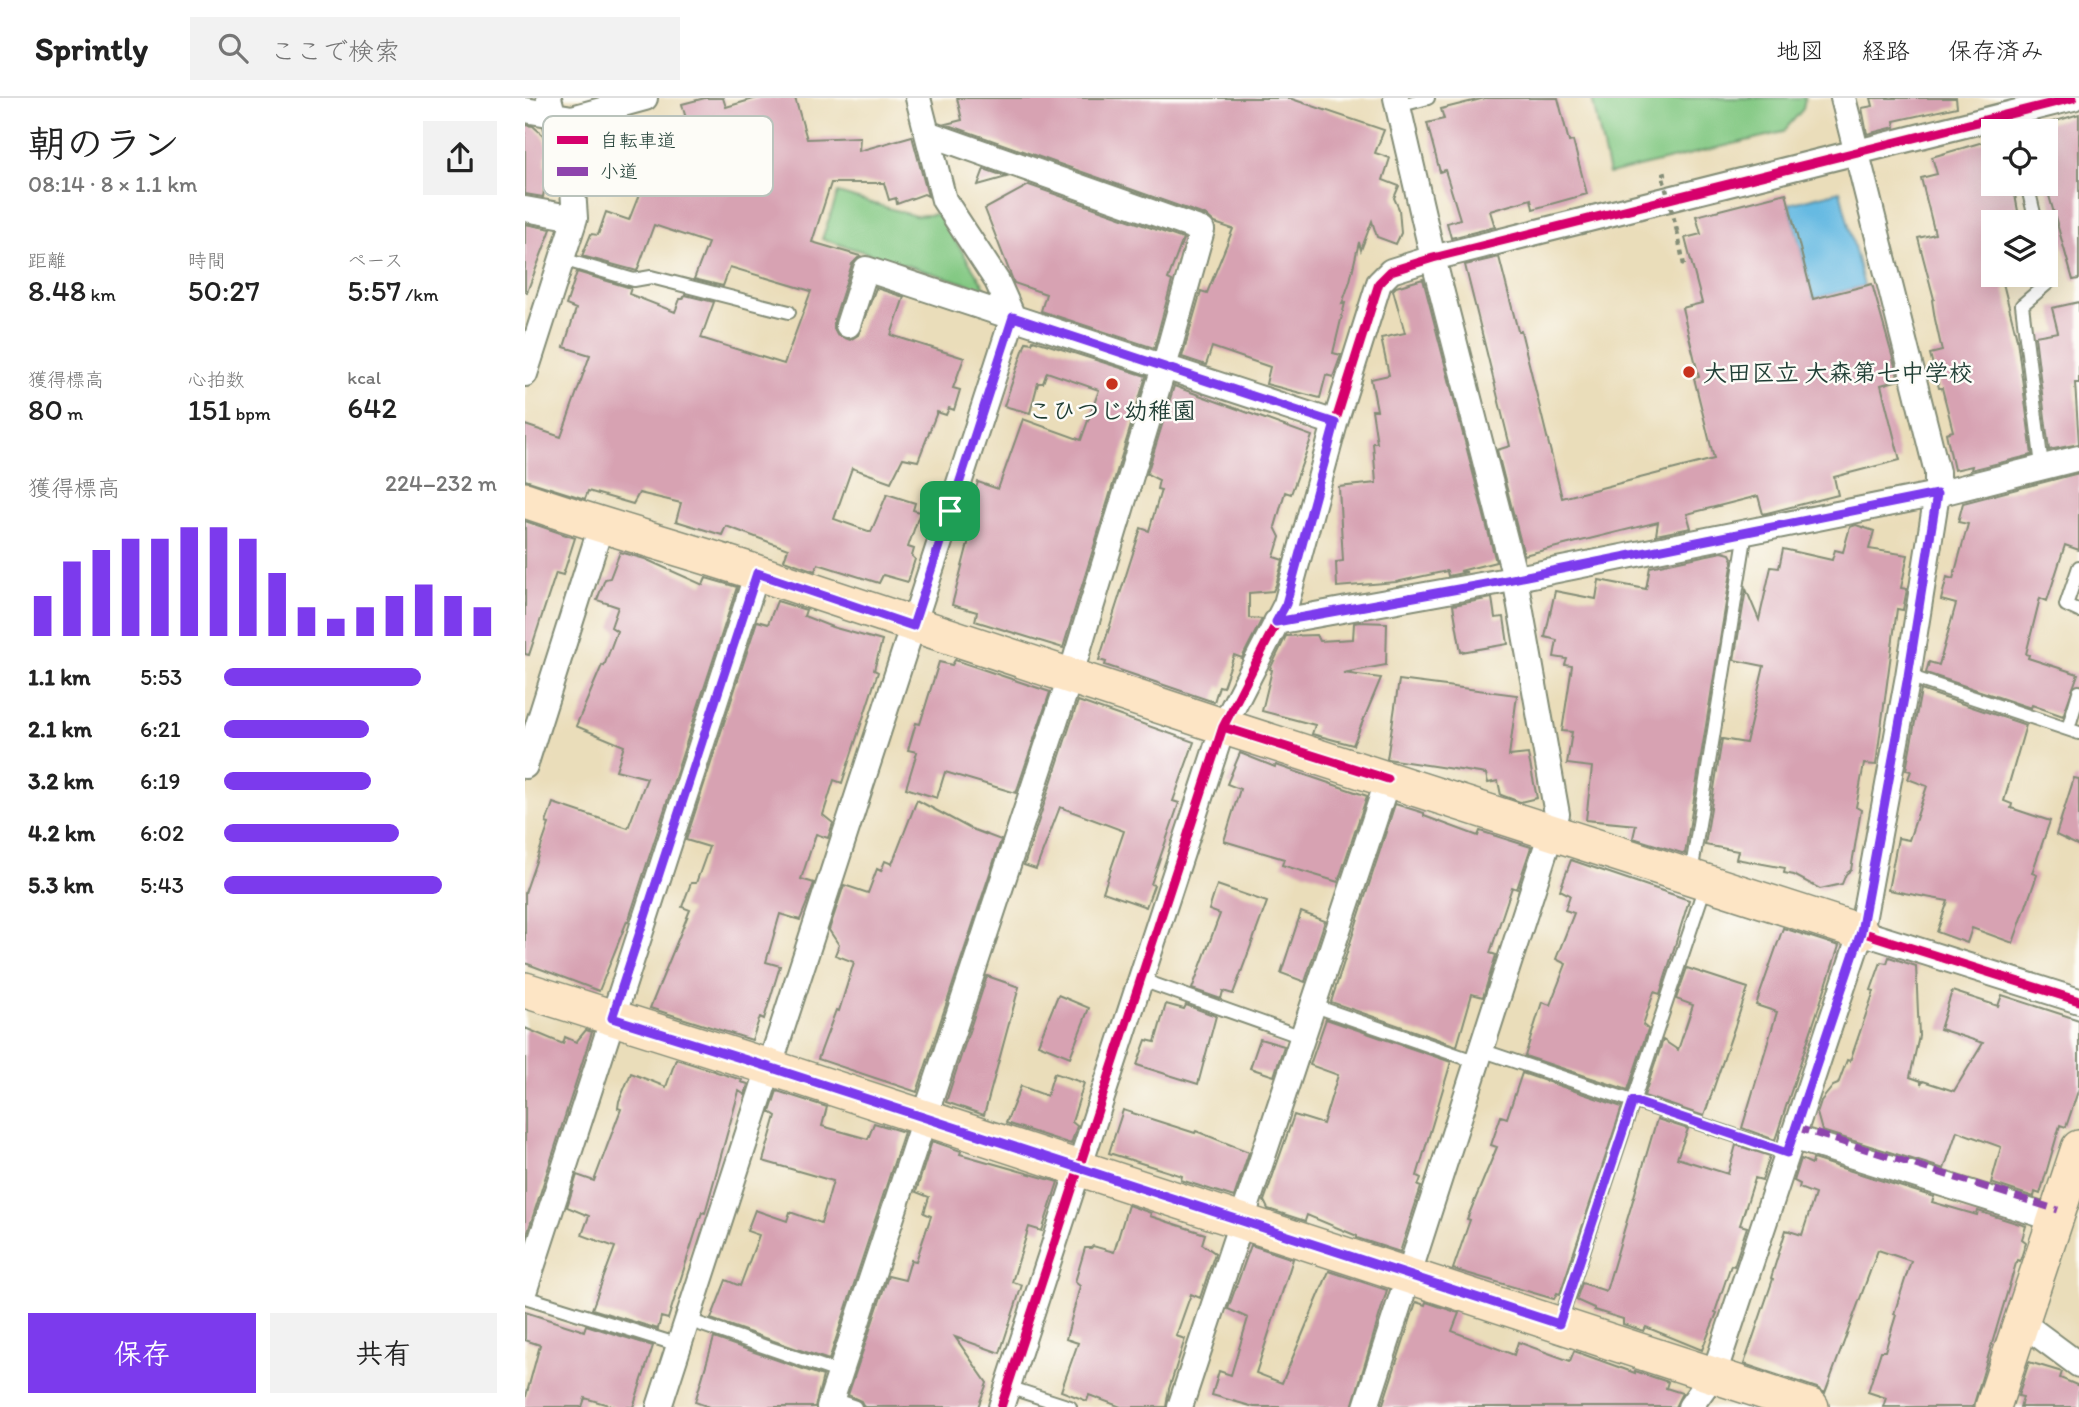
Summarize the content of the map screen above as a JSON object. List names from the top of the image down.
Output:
{
  "places": ["大田区立 大森第七中学校", "こひつじ幼稚園"],
  "legend": ["自転車道", "小道"],
  "page": {
    "header": "Sprintly",
    "search": "ここで検索",
    "nav": ["地図", "経路", "保存済み"],
    "heading": ["朝のラン", "08:14 · 8 × 1.1 km"],
    "stats": [
      ["距離", "8.48 km"],
      ["時間", "50:27"],
      ["ペース", "5:57 /km"],
      ["獲得標高", "80 m"],
      ["心拍数", "151 bpm"],
      ["kcal", "642"]
    ],
    "chart": ["獲得標高", "224–232 m"],
    "list": [
      {
        "name": "1.1 km",
        "note": "5:53"
      },
      {
        "name": "2.1 km",
        "note": "6:21"
      },
      {
        "name": "3.2 km",
        "note": "6:19"
      },
      {
        "name": "4.2 km",
        "note": "6:02"
      },
      {
        "name": "5.3 km",
        "note": "5:43"
      }
    ],
    "buttons": ["保存", "共有"]
  }
}
